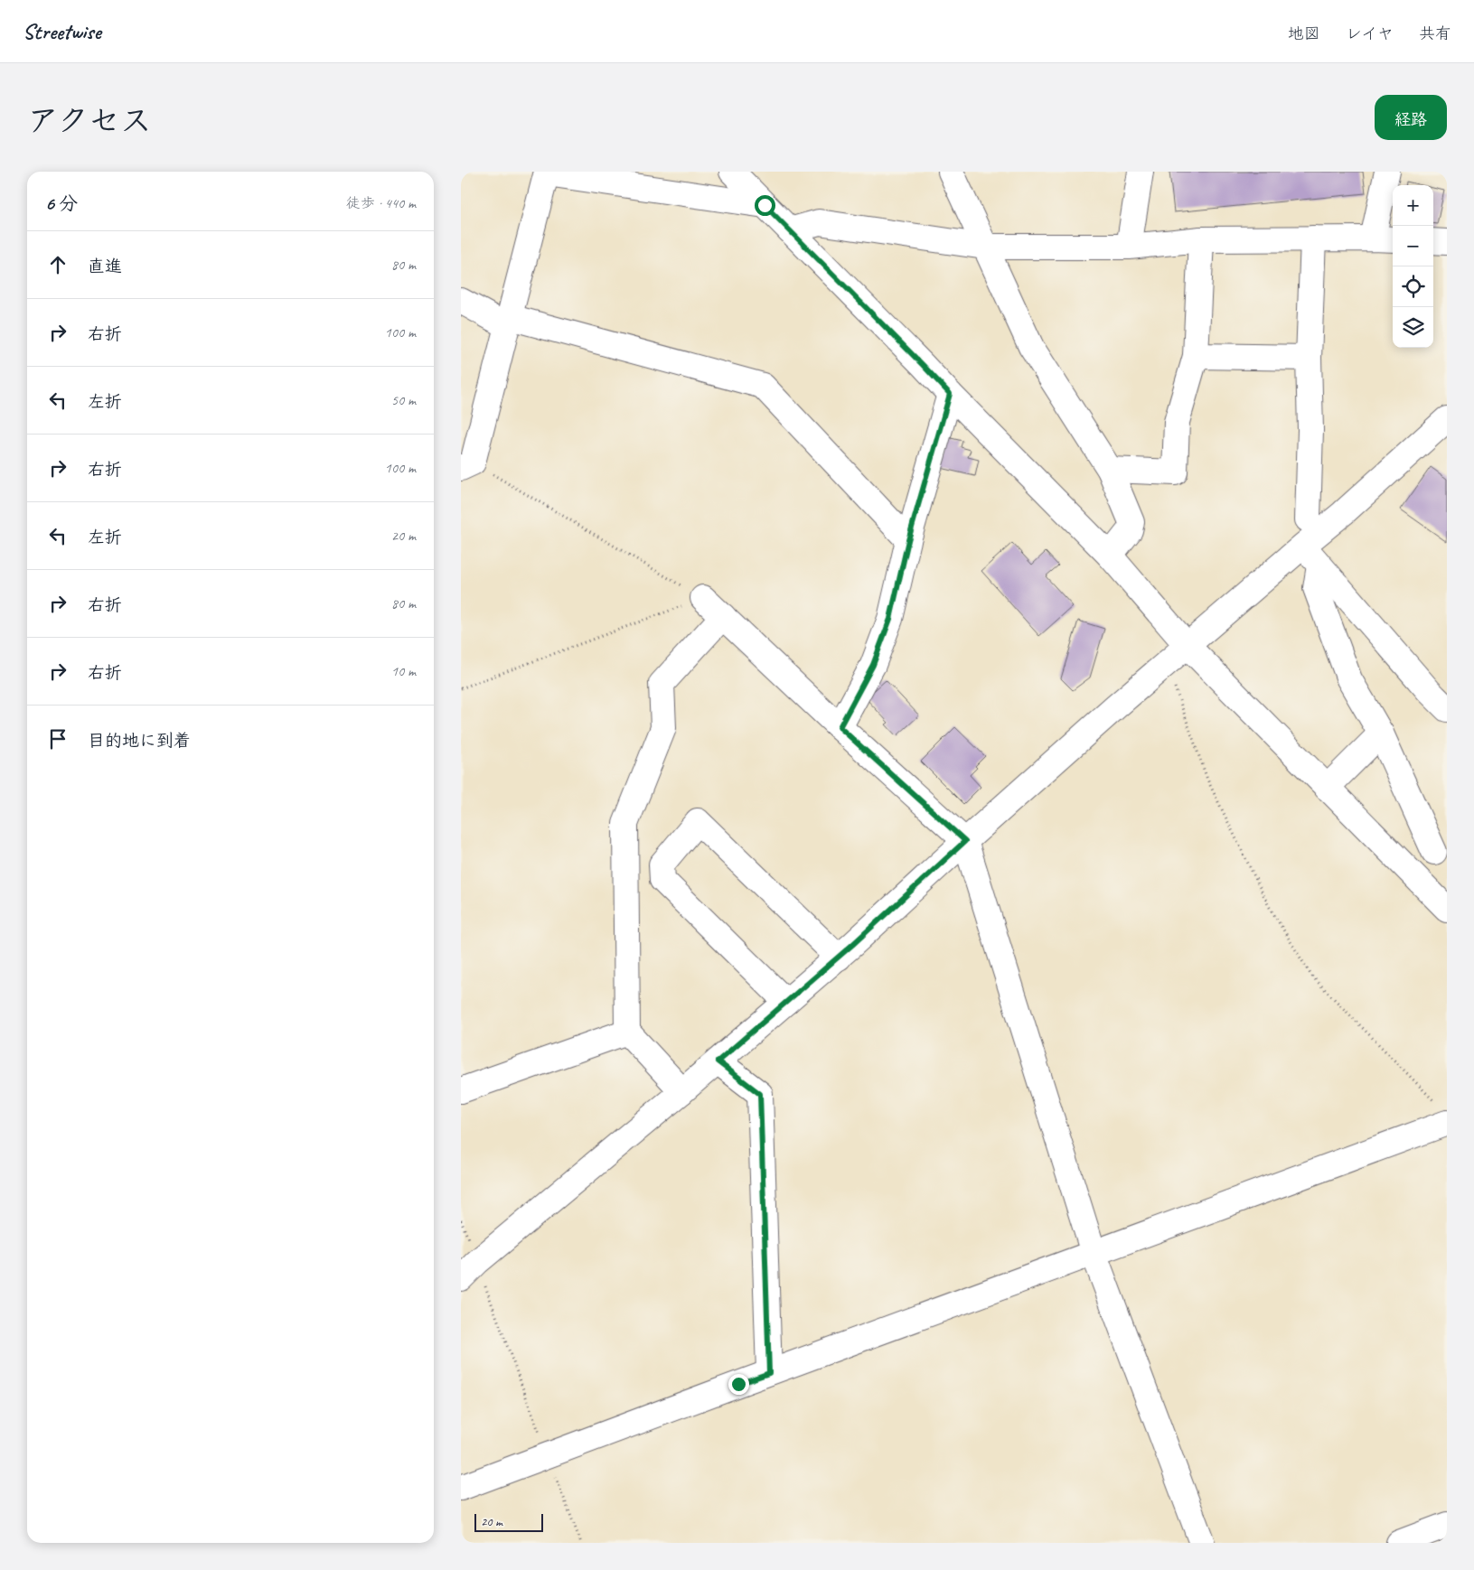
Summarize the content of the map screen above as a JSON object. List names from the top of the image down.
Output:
{
  "scale_bar": "20 m",
  "page": {
    "header": "Streetwise",
    "nav": ["地図", "レイヤ", "共有"],
    "title": "アクセス",
    "buttons": "経路",
    "heading": ["6 分", "徒歩 · 440 m"],
    "map_buttons": ["+", "−"],
    "list": [
      ["直進", "80 m"],
      ["右折", "100 m"],
      ["左折", "50 m"],
      ["右折", "100 m"],
      ["左折", "20 m"],
      ["右折", "80 m"],
      ["右折", "10 m"],
      "目的地に到着"
    ],
    "scale": "20 m"
  }
}
